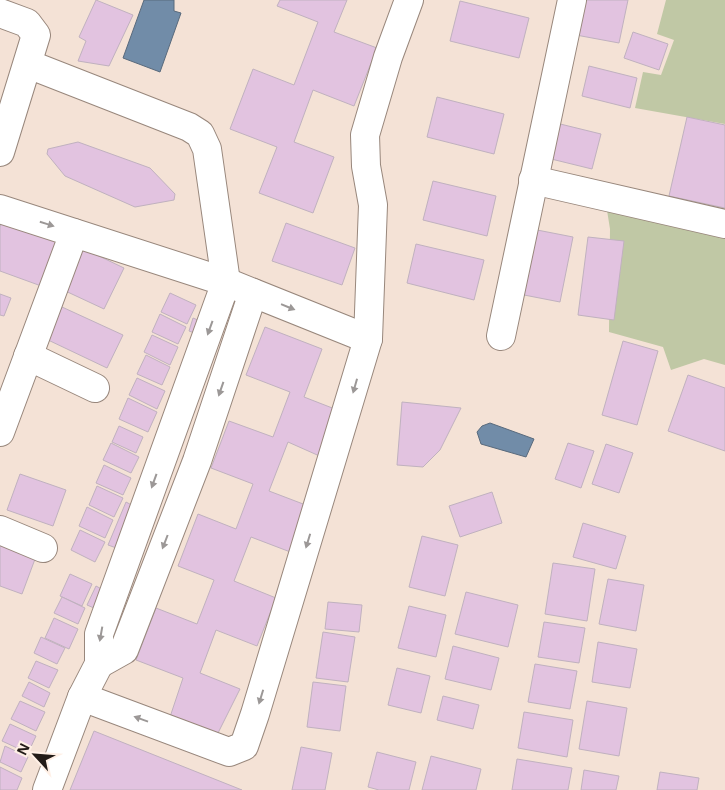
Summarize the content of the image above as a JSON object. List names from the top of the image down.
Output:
{
  "north": "top left"
}
